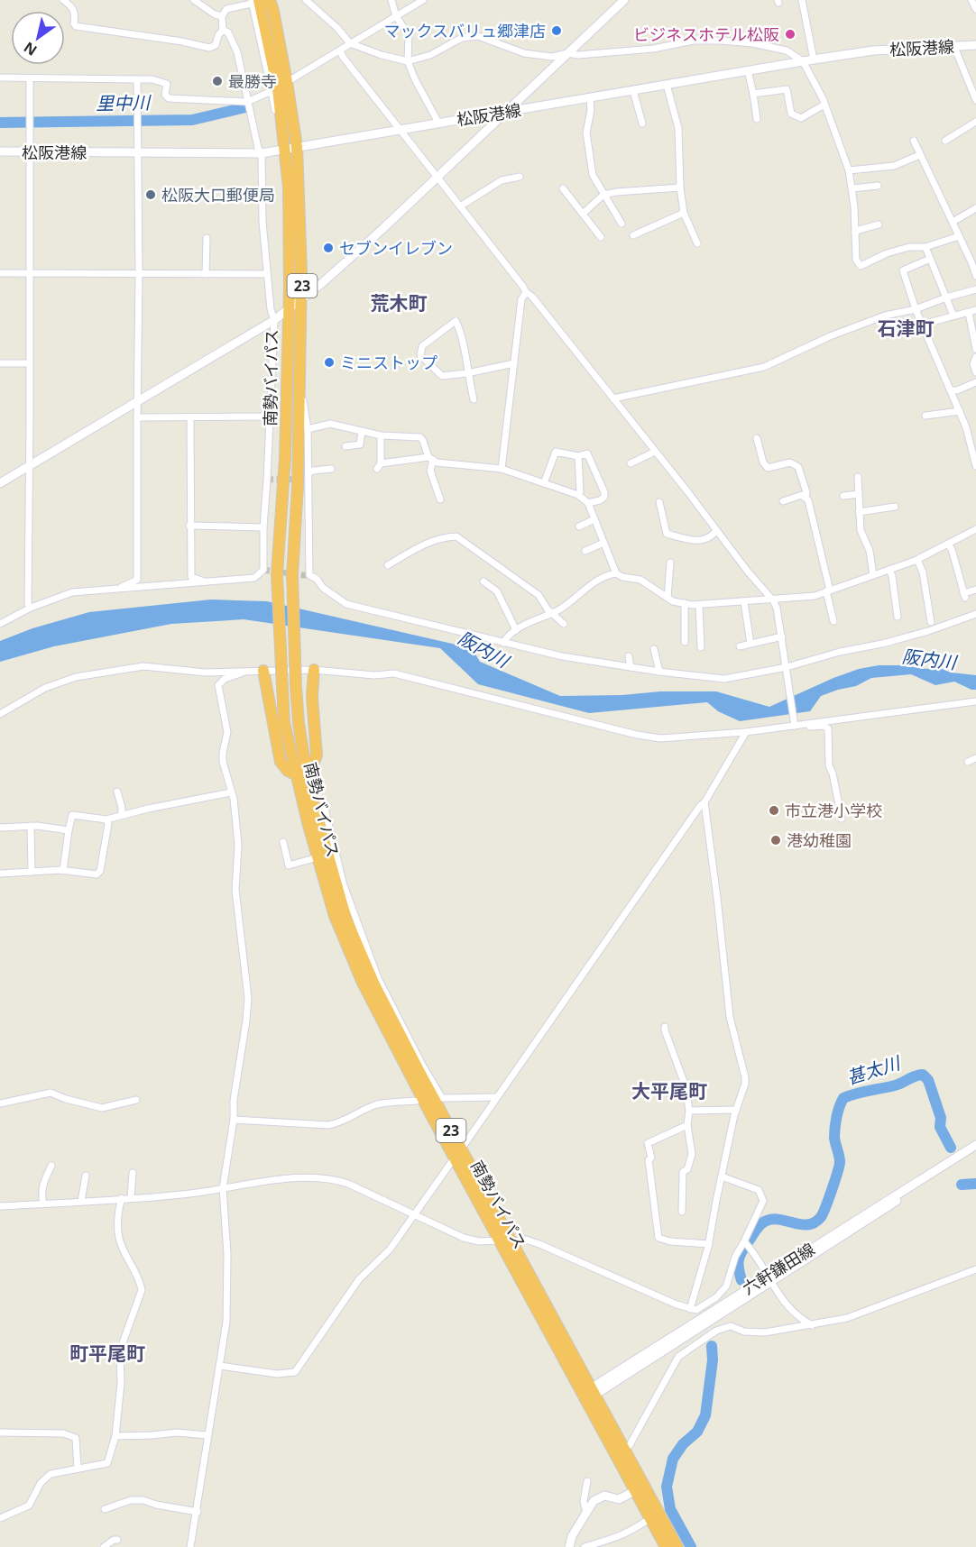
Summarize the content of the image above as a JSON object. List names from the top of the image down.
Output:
{
  "streets": {
    "highway": ["23", "南勢バイパス"],
    "main road": ["松阪港線", "六軒鎌田線"]
  },
  "crossings": [
    ["松阪港線", "南勢バイパス"],
    ["南勢バイパス", "六軒鎌田線"]
  ],
  "districts": [
    "荒木町",
    "石津町",
    "大平尾町",
    "町平尾町"
  ],
  "water": ["里中川", "阪内川", "甚太川"],
  "places": [
    "マックスバリュ郷津店",
    "ビジネスホテル松阪",
    "最勝寺",
    "松阪大口郵便局",
    "セブンイレブン",
    "ミニストップ",
    "市立港小学校",
    "港幼稚園"
  ],
  "north": "bottom left"
}
